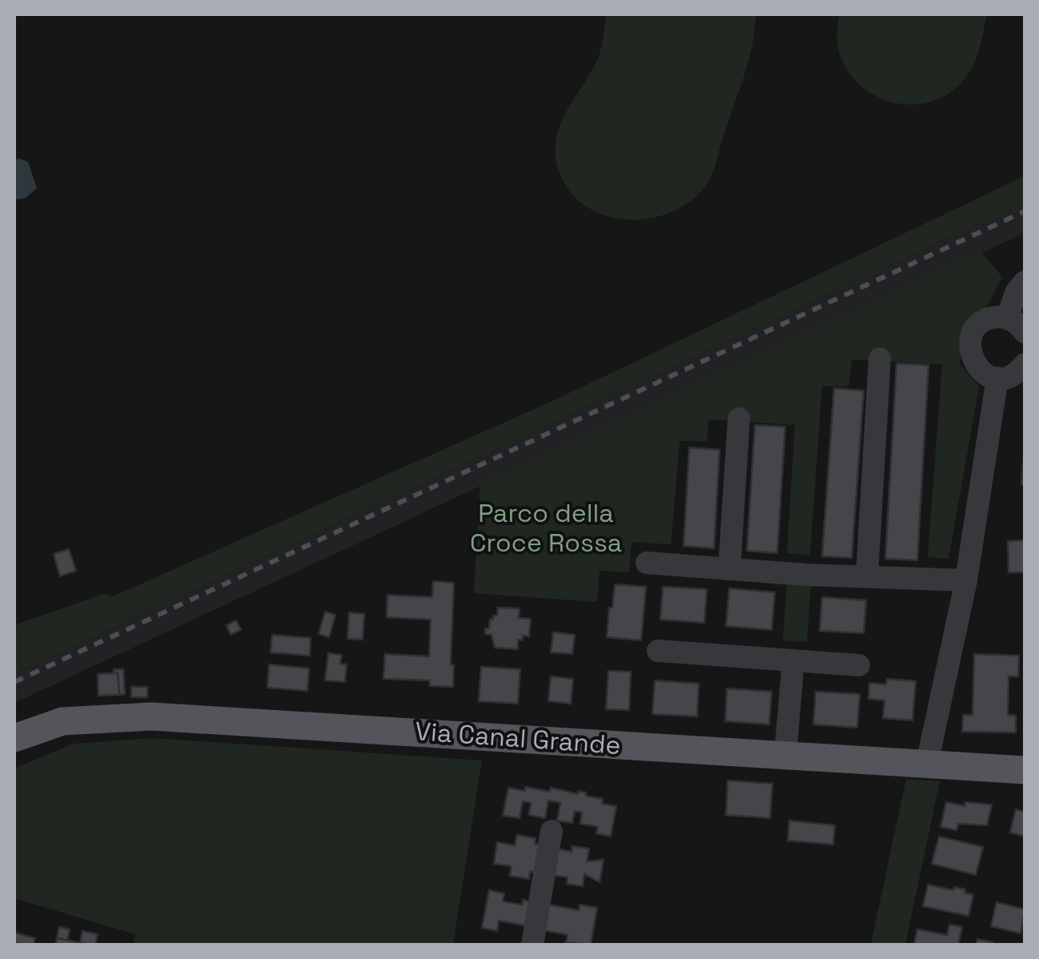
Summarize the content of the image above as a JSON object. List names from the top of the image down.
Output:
{
  "streets": {
    "main road": ["Via Canal Grande"]
  },
  "parks": ["Parco della Croce Rossa"]
}
